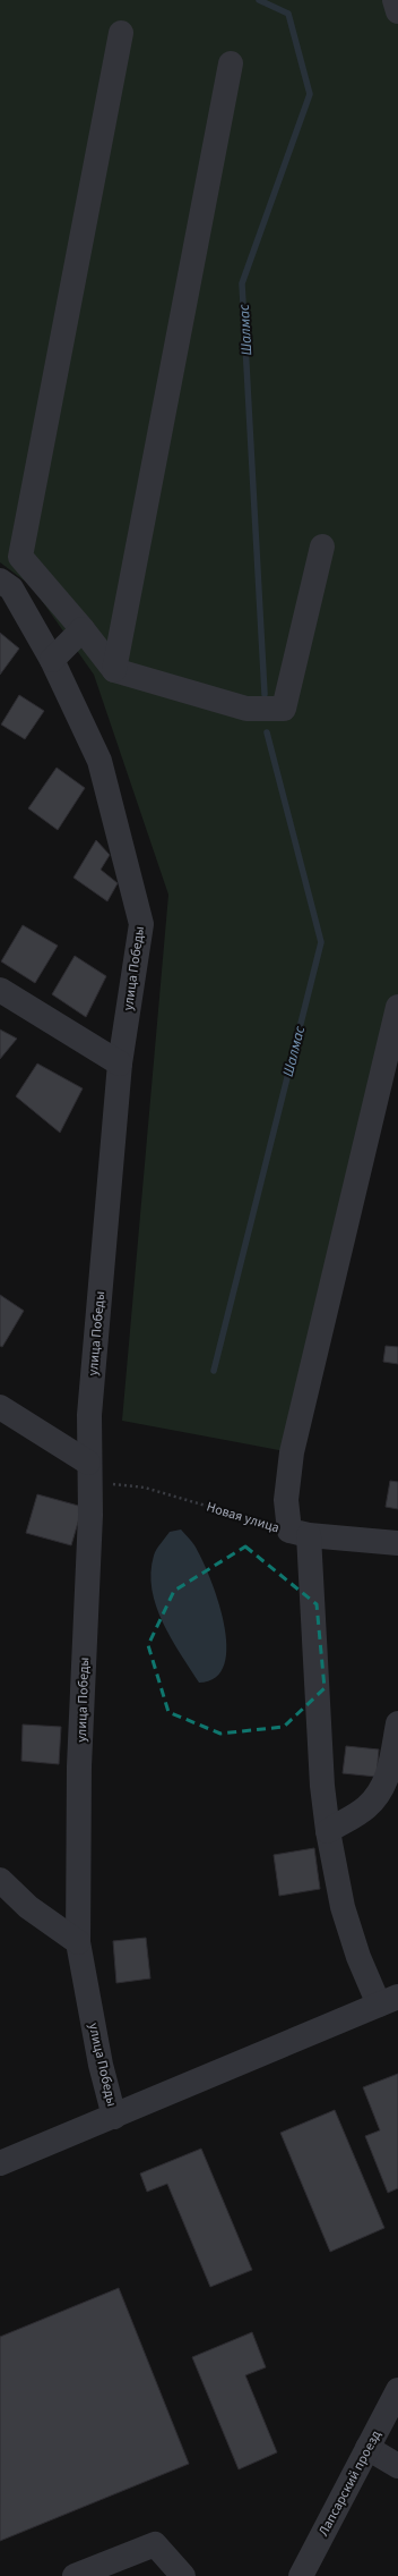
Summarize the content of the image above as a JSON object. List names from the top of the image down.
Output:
{
  "streets": {
    "street": ["улица Победы", "Лапсарский проезд"],
    "path": ["Новая улица"]
  },
  "crossings": [
    ["улица Победы", "Новая улица"]
  ],
  "water": ["Шалмас"]
}
